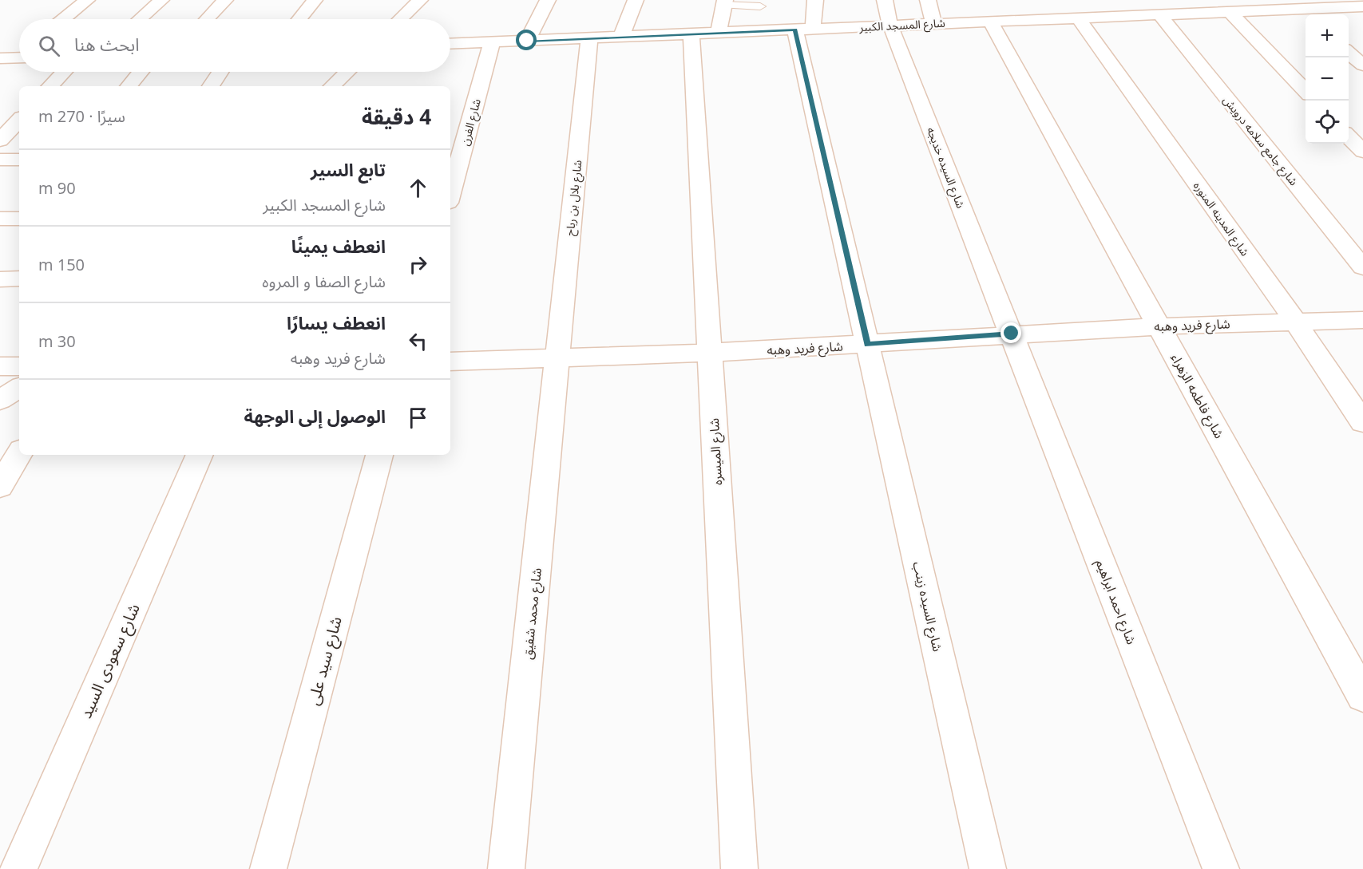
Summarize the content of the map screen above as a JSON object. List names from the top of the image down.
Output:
{
  "streets": {
    "street": [
      "شارع المسجد الكبير",
      "شارع الفرن",
      "شارع جامع سلامه درويش",
      "شارع السيده خديجه",
      "شارع بلال بن رباح",
      "شارع المدينه المنوره",
      "شارع فريد وهبه",
      "شارع فاطمه الزهراء",
      "شارع الميسره",
      "شارع احمد ابراهيم",
      "شارع السيده زينب",
      "شارع محمد شفيق",
      "شارع سعودى السيد",
      "شارع سيد على"
    ]
  },
  "crossings": [
    ["شارع المسجد الكبير", "شارع الفرن"],
    ["شارع المسجد الكبير", "شارع جامع سلامه درويش"],
    ["شارع المسجد الكبير", "شارع السيده خديجه"],
    ["شارع المسجد الكبير", "شارع بلال بن رباح"],
    ["شارع المسجد الكبير", "شارع المدينه المنوره"],
    ["شارع المسجد الكبير", "شارع فاطمه الزهراء"],
    ["شارع المسجد الكبير", "شارع الميسره"],
    ["شارع المسجد الكبير", "شارع السيده زينب"],
    ["شارع السيده خديجه", "شارع فريد وهبه"],
    ["شارع السيده خديجه", "شارع احمد ابراهيم"],
    ["شارع بلال بن رباح", "شارع فريد وهبه"],
    ["شارع بلال بن رباح", "شارع محمد شفيق"],
    ["شارع المدينه المنوره", "شارع فريد وهبه"],
    ["شارع فريد وهبه", "شارع فاطمه الزهراء"],
    ["شارع فريد وهبه", "شارع الميسره"],
    ["شارع فريد وهبه", "شارع احمد ابراهيم"],
    ["شارع فريد وهبه", "شارع السيده زينب"],
    ["شارع فريد وهبه", "شارع محمد شفيق"]
  ],
  "page": {
    "map_buttons": ["+", "−"],
    "search": "ابحث هنا",
    "heading": ["4 دقيقة", "سيرًا · 270 m"],
    "list": [
      ["تابع السير", "شارع المسجد الكبير", "90 m"],
      ["انعطف يمينًا", "شارع الصفا و المروه", "150 m"],
      ["انعطف يسارًا", "شارع فريد وهبه", "30 m"],
      "الوصول إلى الوجهة"
    ]
  }
}
